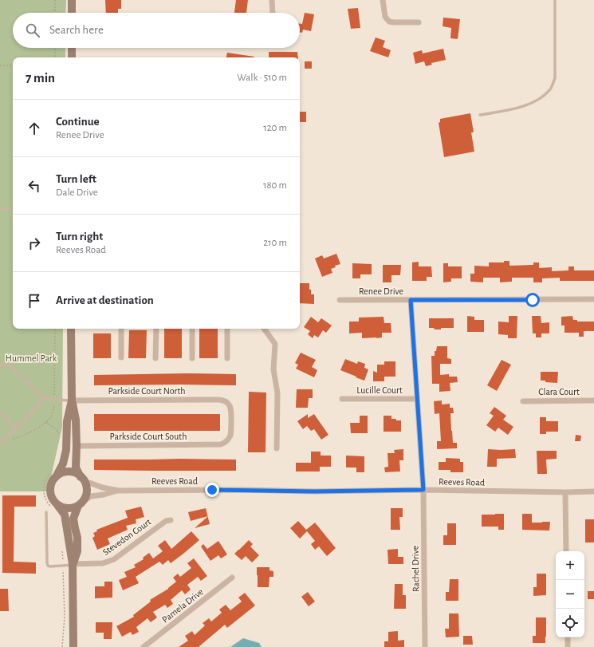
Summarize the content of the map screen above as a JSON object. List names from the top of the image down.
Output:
{
  "streets": {
    "street": [
      "Renee Drive",
      "Lucille Court",
      "Parkside Court North",
      "Clara Court",
      "Parkside Court South",
      "Reeves Road",
      "Stevedon Court",
      "Rachel Drive",
      "Pamela Drive"
    ]
  },
  "crossings": [
    ["Renee Drive", "Rachel Drive"],
    ["Lucille Court", "Rachel Drive"],
    ["Parkside Court North", "Parkside Court South"],
    ["Reeves Road", "Rachel Drive"]
  ],
  "parks": ["Hummel Park"],
  "page": {
    "search": "Search here",
    "heading": ["7 min", "Walk · 510 m"],
    "list": [
      ["Continue", "Renee Drive", "120 m"],
      ["Turn left", "Dale Drive", "180 m"],
      ["Turn right", "Reeves Road", "210 m"],
      "Arrive at destination"
    ],
    "map_buttons": ["+", "−"]
  }
}
